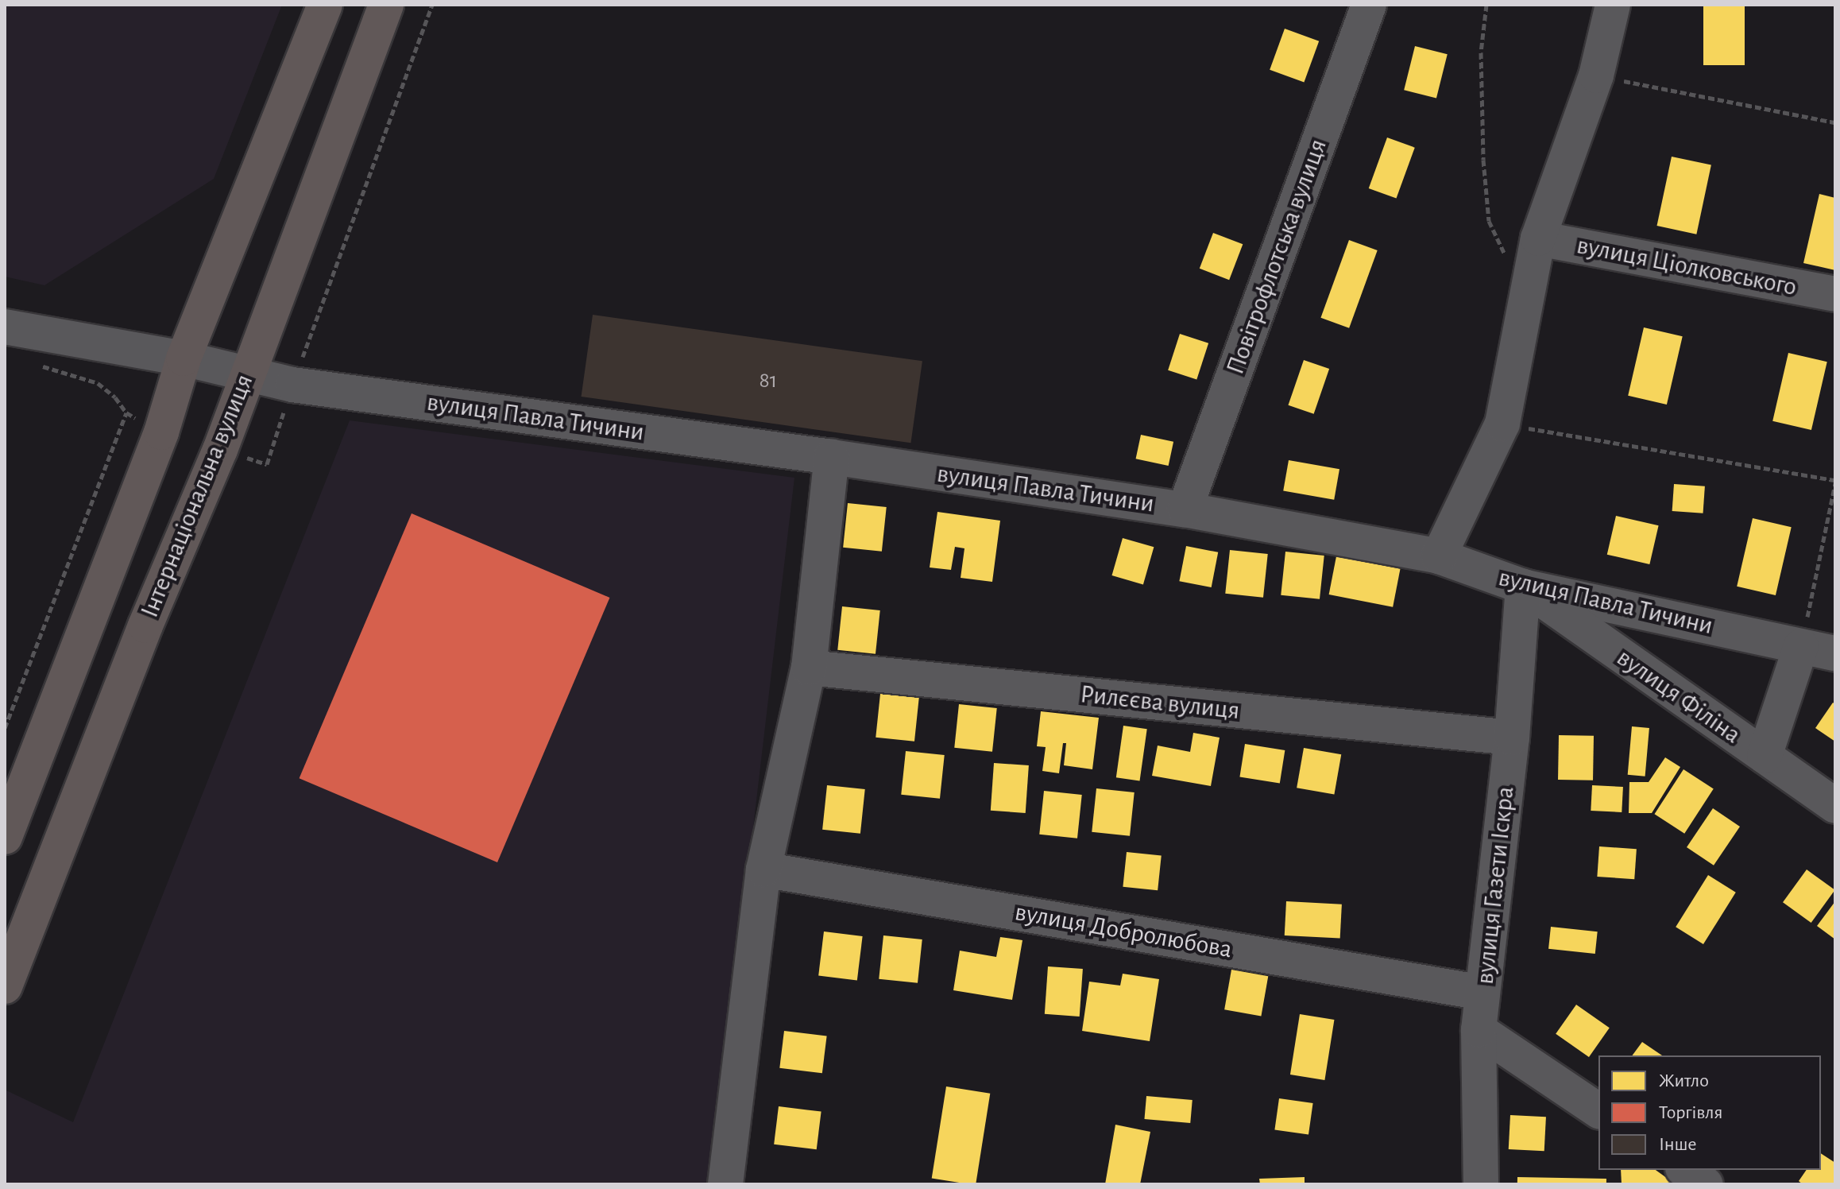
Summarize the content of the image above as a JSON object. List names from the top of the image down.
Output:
{
  "streets": {
    "main road": ["Інтернаціональна вулиця"],
    "street": [
      "Повітрофлотська вулиця",
      "вулиця Ціолковського",
      "вулиця Павла Тичини",
      "вулиця Філіна",
      "Рилєєва вулиця",
      "вулиця Газети Іскра",
      "вулиця Добролюбова"
    ]
  },
  "crossings": [
    ["Повітрофлотська вулиця", "вулиця Павла Тичини"],
    ["вулиця Павла Тичини", "Інтернаціональна вулиця"],
    ["вулиця Павла Тичини", "вулиця Філіна"],
    ["вулиця Павла Тичини", "вулиця Газети Іскра"],
    ["вулиця Філіна", "вулиця Газети Іскра"],
    ["Рилєєва вулиця", "вулиця Газети Іскра"],
    ["вулиця Газети Іскра", "вулиця Добролюбова"]
  ],
  "house_numbers": ["81"],
  "legend": ["Житло", "Торгівля", "Інше"]
}
